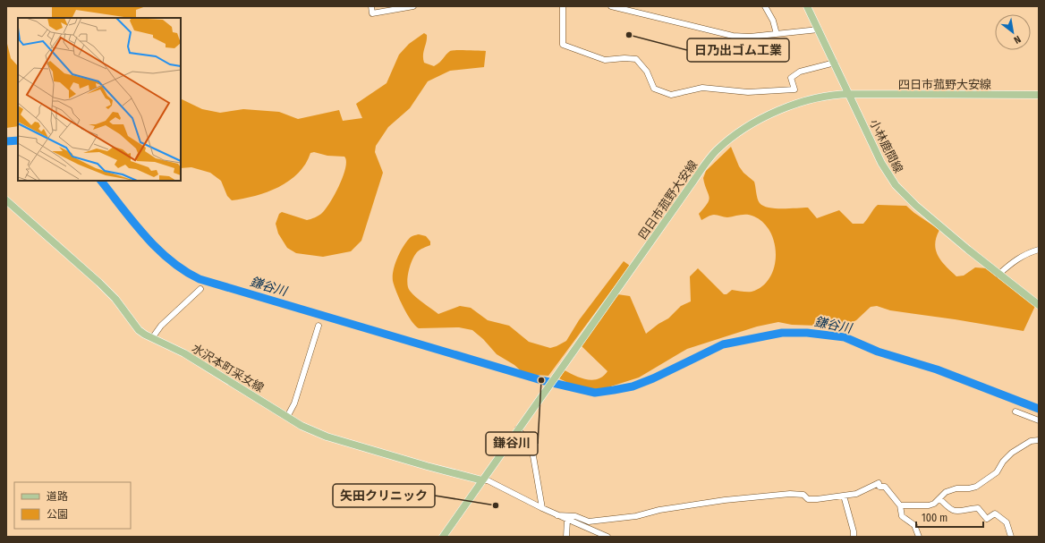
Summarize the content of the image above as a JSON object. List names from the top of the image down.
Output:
{
  "streets": {
    "main road": ["四日市菰野大安線", "小林鹿間線", "水沢本町采女線"]
  },
  "crossings": [
    ["四日市菰野大安線", "小林鹿間線"],
    ["四日市菰野大安線", "水沢本町采女線"]
  ],
  "water": ["鎌谷川"],
  "places": ["日乃出ゴム工業", "鎌谷川", "矢田クリニック"],
  "legend": ["道路", "公園"],
  "scale_bar": "100 m",
  "north": "bottom right"
}
